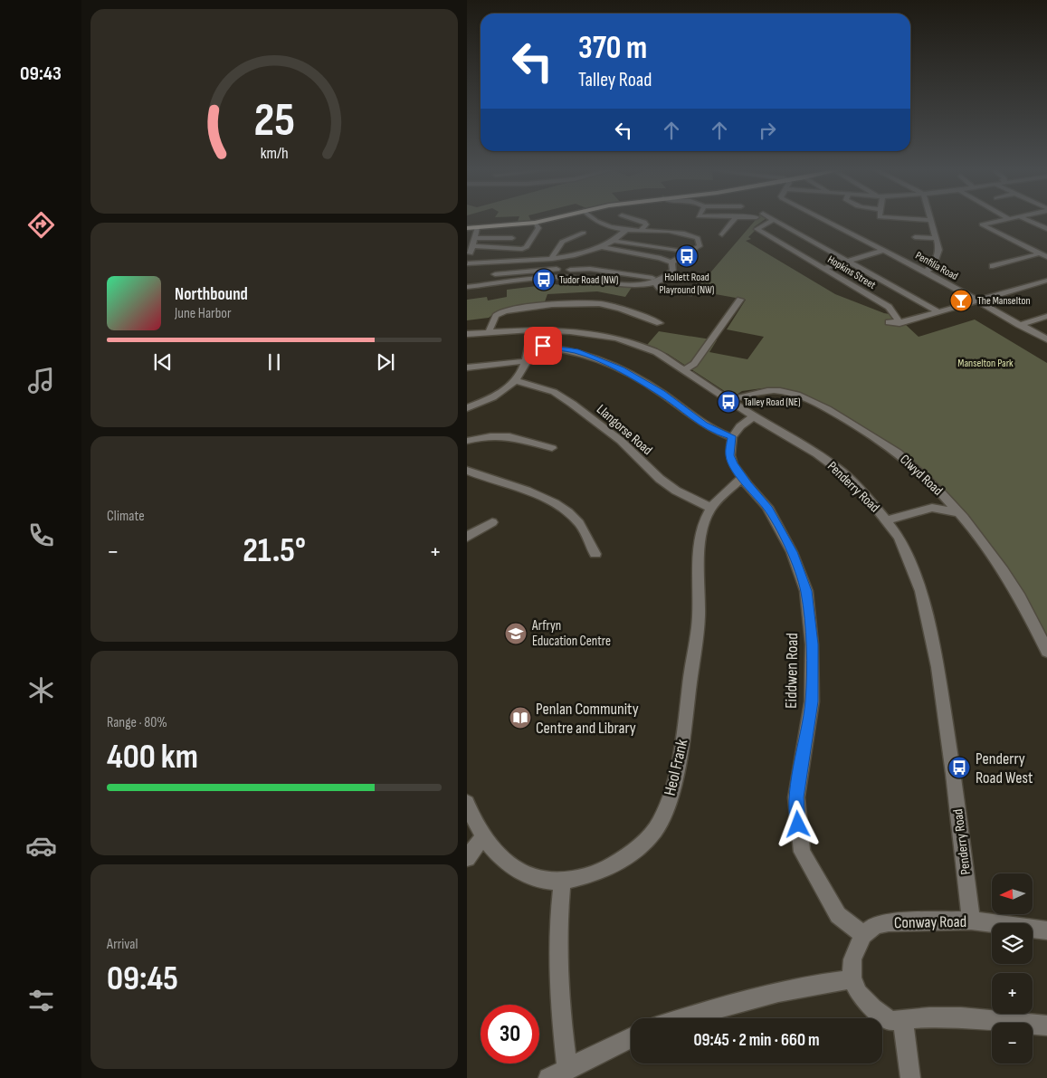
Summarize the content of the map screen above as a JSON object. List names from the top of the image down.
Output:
{
  "streets": {
    "street": [
      "Penfilia Road",
      "Hopkins Street",
      "Llangorse Road",
      "Clwyd Road",
      "Penderry Road",
      "Eiddwen Road",
      "Heol Frank",
      "Conway Road"
    ]
  },
  "crossings": [
    ["Llangorse Road", "Heol Frank"],
    ["Clwyd Road", "Penderry Road"],
    ["Penderry Road", "Conway Road"],
    ["Eiddwen Road", "Heol Frank"],
    ["Eiddwen Road", "Conway Road"]
  ],
  "parks": ["Manselton Park"],
  "places": {
    "bus stop": [
      "Hollett Road Playround (NW)",
      "Tudor Road (NW)",
      "Talley Road (NE)",
      "Penderry Road West"
    ],
    "bar": ["The Manselton"],
    "school or university": ["Arfryn Education Centre"],
    "library": ["Penlan Community Centre and Library"]
  },
  "north": "left",
  "page": {
    "tabs": "09:43",
    "turn": ["370 m", "Talley Road"],
    "song": ["Northbound", "June Harbor"],
    "tile": [
      "Climate",
      ["Range · 80%", "400 km"],
      ["Arrival", "09:45"]
    ],
    "heat": ["−", "21.5°", "+"],
    "map_buttons": ["+", "−"],
    "limit": "30",
    "trip": "09:45 · 2 min · 660 m",
    "gauge": ["25", "km/h"]
  }
}
